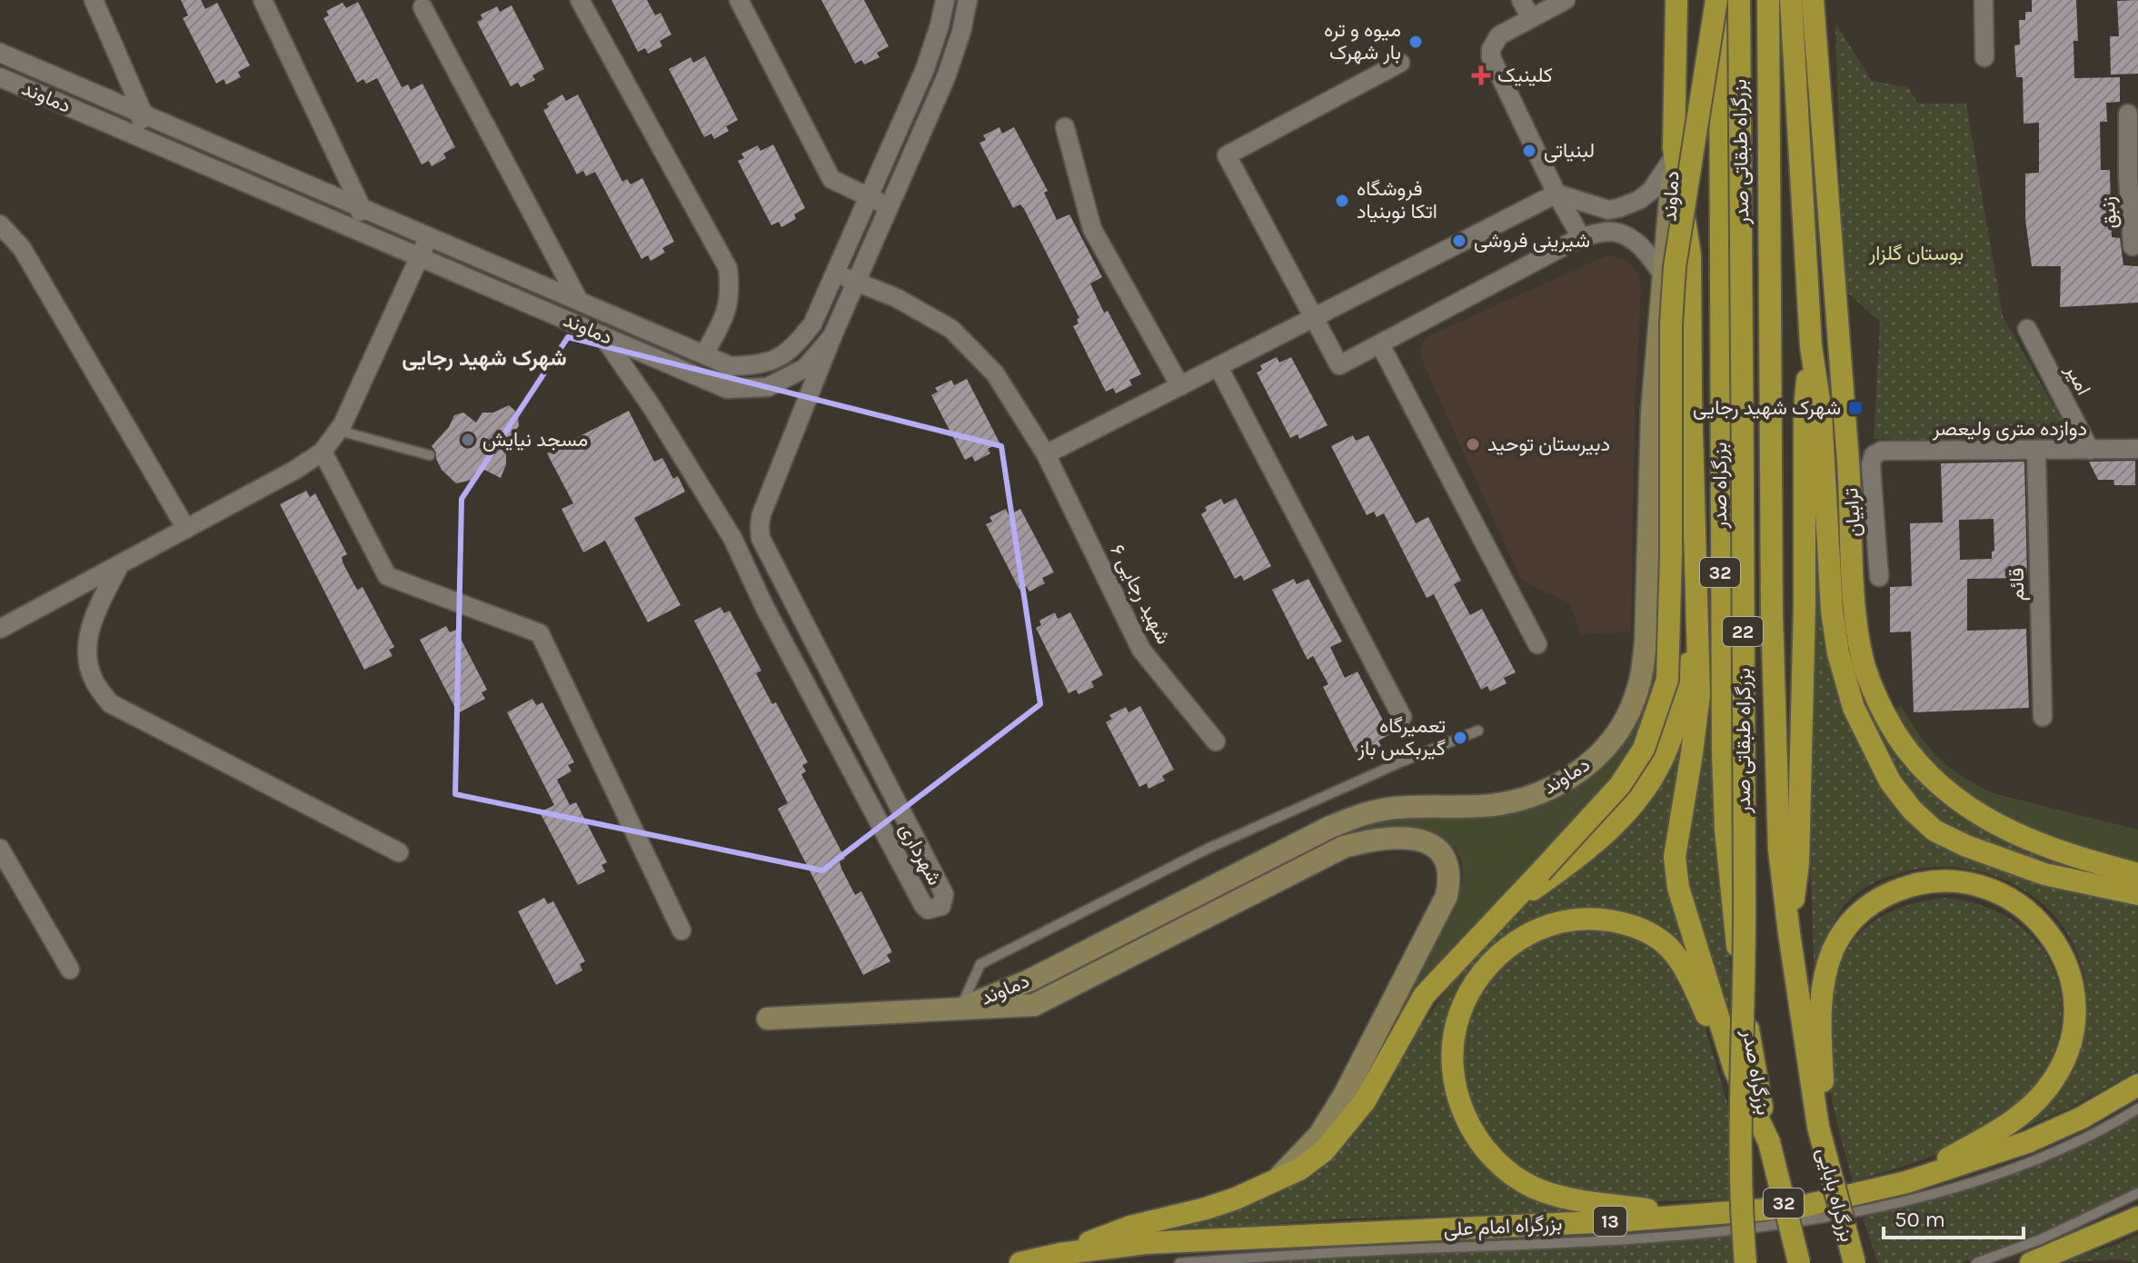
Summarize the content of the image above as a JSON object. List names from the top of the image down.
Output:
{
  "streets": {
    "highway": [
      "بزرگراه طبقاتی صدر",
      "بزرگراه صدر",
      "32",
      "22",
      "بزرگراه بابایی",
      "13",
      "بزرگراه امام علی"
    ],
    "main road": ["دماوند"],
    "street": [
      "زنبق",
      "امیر",
      "دوازده متری ولیعصر",
      "ترابیان",
      "قائم",
      "شهید رجایی ۶",
      "شهرداری"
    ]
  },
  "crossings": [
    ["دماوند", "شهید رجایی ۶"],
    ["دماوند", "شهرداری"],
    ["امیر", "دوازده متری ولیعصر"],
    ["دوازده متری ولیعصر", "ترابیان"],
    ["دوازده متری ولیعصر", "قائم"],
    ["بزرگراه صدر", "32"]
  ],
  "districts": ["شهرک شهید رجایی"],
  "parks": ["بوستان گلزار"],
  "places": {
    "other": [
      "میوه و تره بار شهرک",
      "لبنیاتی",
      "فروشگاه اتکا نوبنیاد",
      "شیرینی فروشی",
      "مسجد نیایش",
      "دبیرستان توحید",
      "تعمیرگاه گیربکس باز"
    ],
    "health": ["کلینیک"],
    "transit": ["شهرک شهید رجایی"]
  },
  "scale_bar": "50 m"
}
